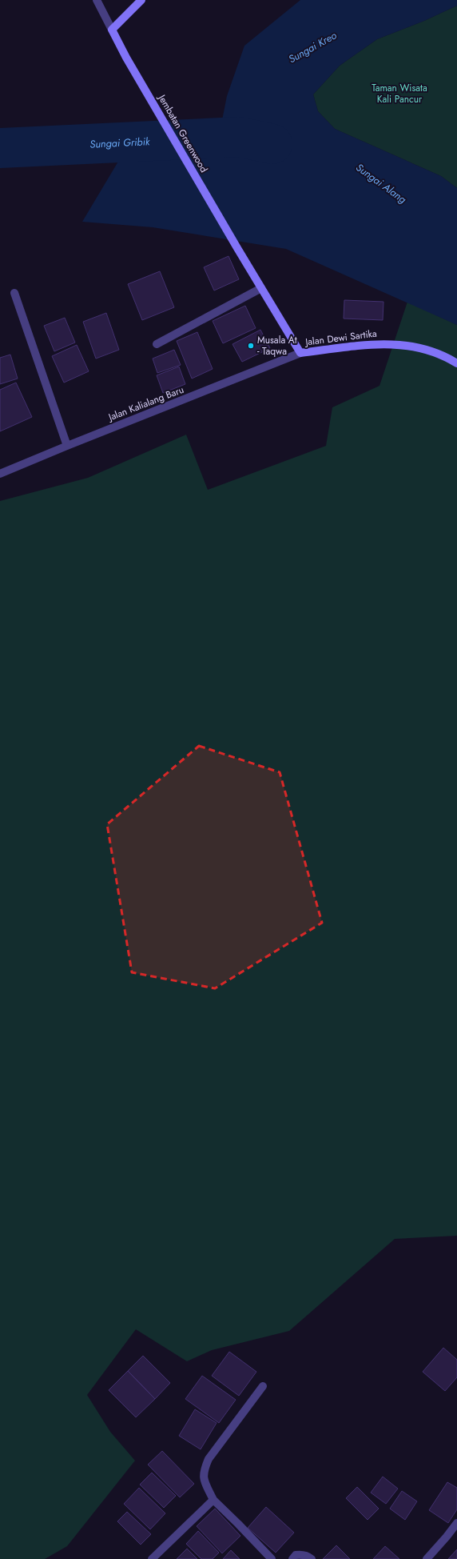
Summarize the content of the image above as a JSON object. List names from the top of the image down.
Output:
{
  "streets": {
    "street": ["Jembatan Greenwood", "Jalan Dewi Sartika", "Jalan Kalialang Baru"]
  },
  "crossings": [
    ["Jembatan Greenwood", "Jalan Dewi Sartika"],
    ["Jembatan Greenwood", "Jalan Kalialang Baru"],
    ["Jalan Dewi Sartika", "Jalan Kalialang Baru"]
  ],
  "water": ["Sungai Kreo", "Sungai Gribik", "Sungai Alang"],
  "parks": ["Taman Wisata Kali Pancur"],
  "places": ["Musala At - Taqwa"]
}
